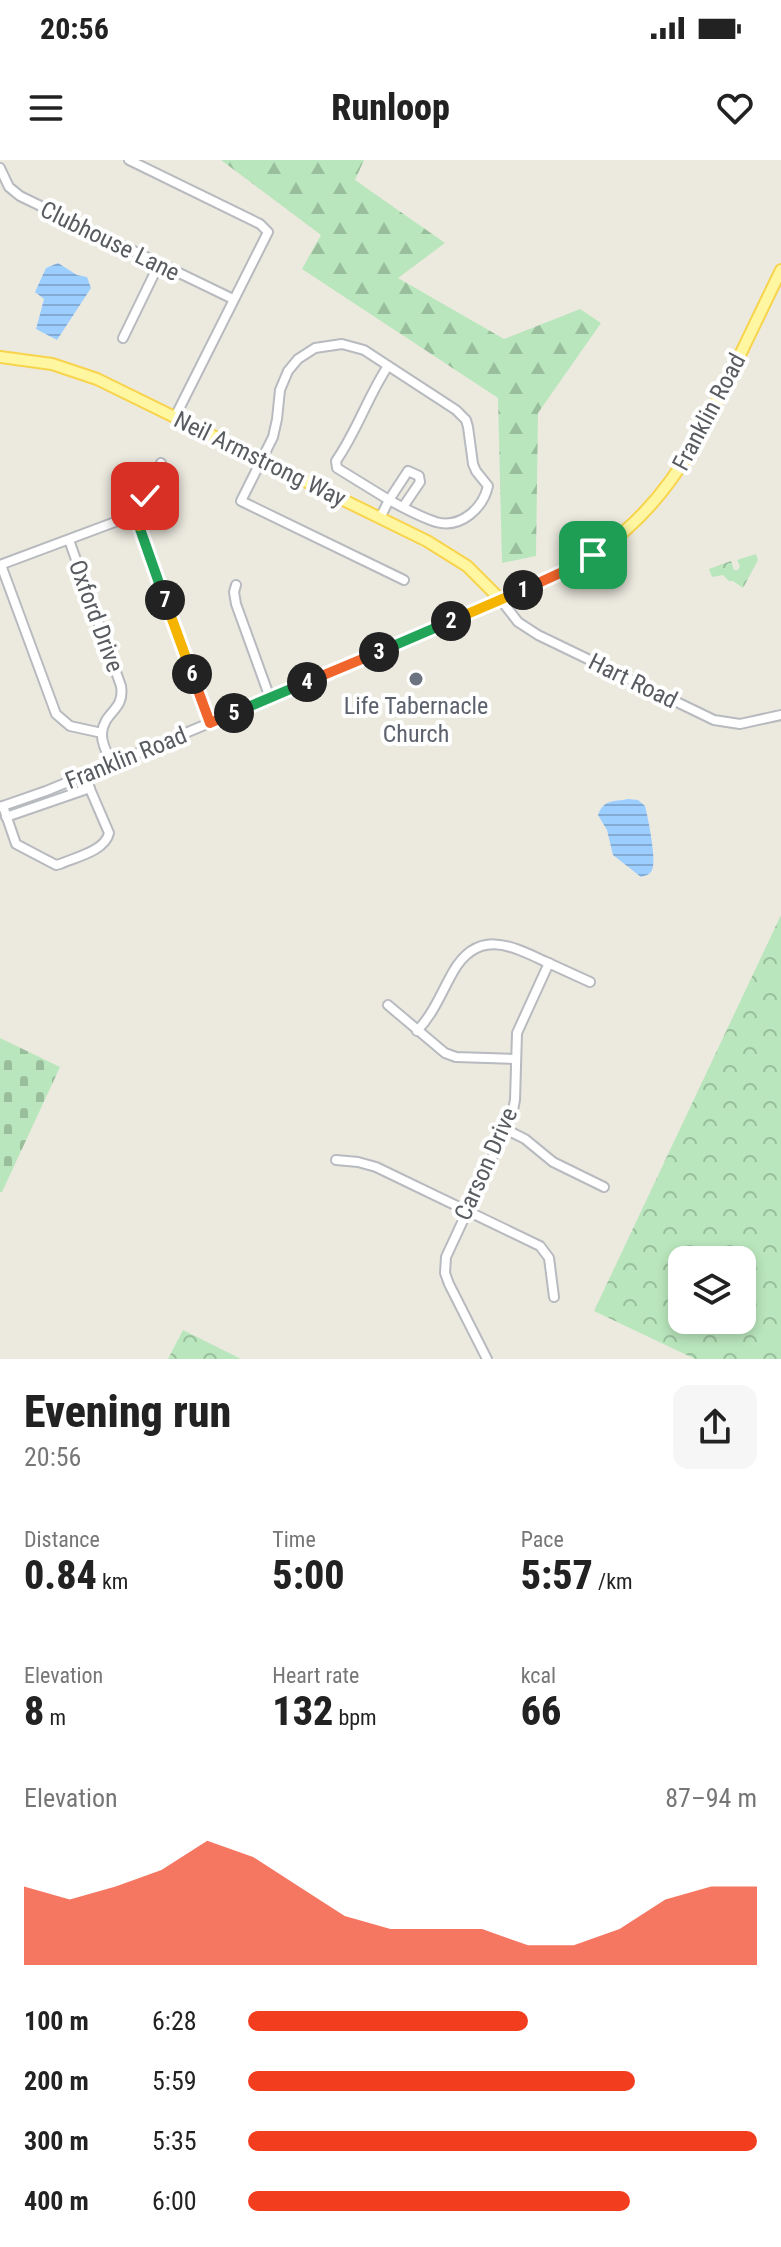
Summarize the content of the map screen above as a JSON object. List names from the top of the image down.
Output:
{
  "streets": {
    "main road": ["Franklin Road", "Neil Armstrong Way"],
    "street": [
      "Clubhouse Lane",
      "Oxford Drive",
      "Hart Road",
      "Carson Drive"
    ]
  },
  "crossings": [
    ["Franklin Road", "Neil Armstrong Way"],
    ["Franklin Road", "Hart Road"],
    ["Neil Armstrong Way", "Hart Road"]
  ],
  "places": ["Life Tabernacle Church"],
  "page": {
    "status": "20:56",
    "header": "Runloop",
    "pins": [
      "1",
      "7",
      "2",
      "3",
      "6",
      "4",
      "5"
    ],
    "heading": ["Evening run", "20:56"],
    "stats": [
      ["Distance", "0.84 km"],
      ["Time", "5:00"],
      ["Pace", "5:57 /km"],
      ["Elevation", "8 m"],
      ["Heart rate", "132 bpm"],
      ["kcal", "66"]
    ],
    "chart": ["Elevation", "87–94 m"],
    "list": [
      {
        "name": "100 m",
        "note": "6:28"
      },
      {
        "name": "200 m",
        "note": "5:59"
      },
      {
        "name": "300 m",
        "note": "5:35"
      },
      {
        "name": "400 m",
        "note": "6:00"
      }
    ]
  }
}
